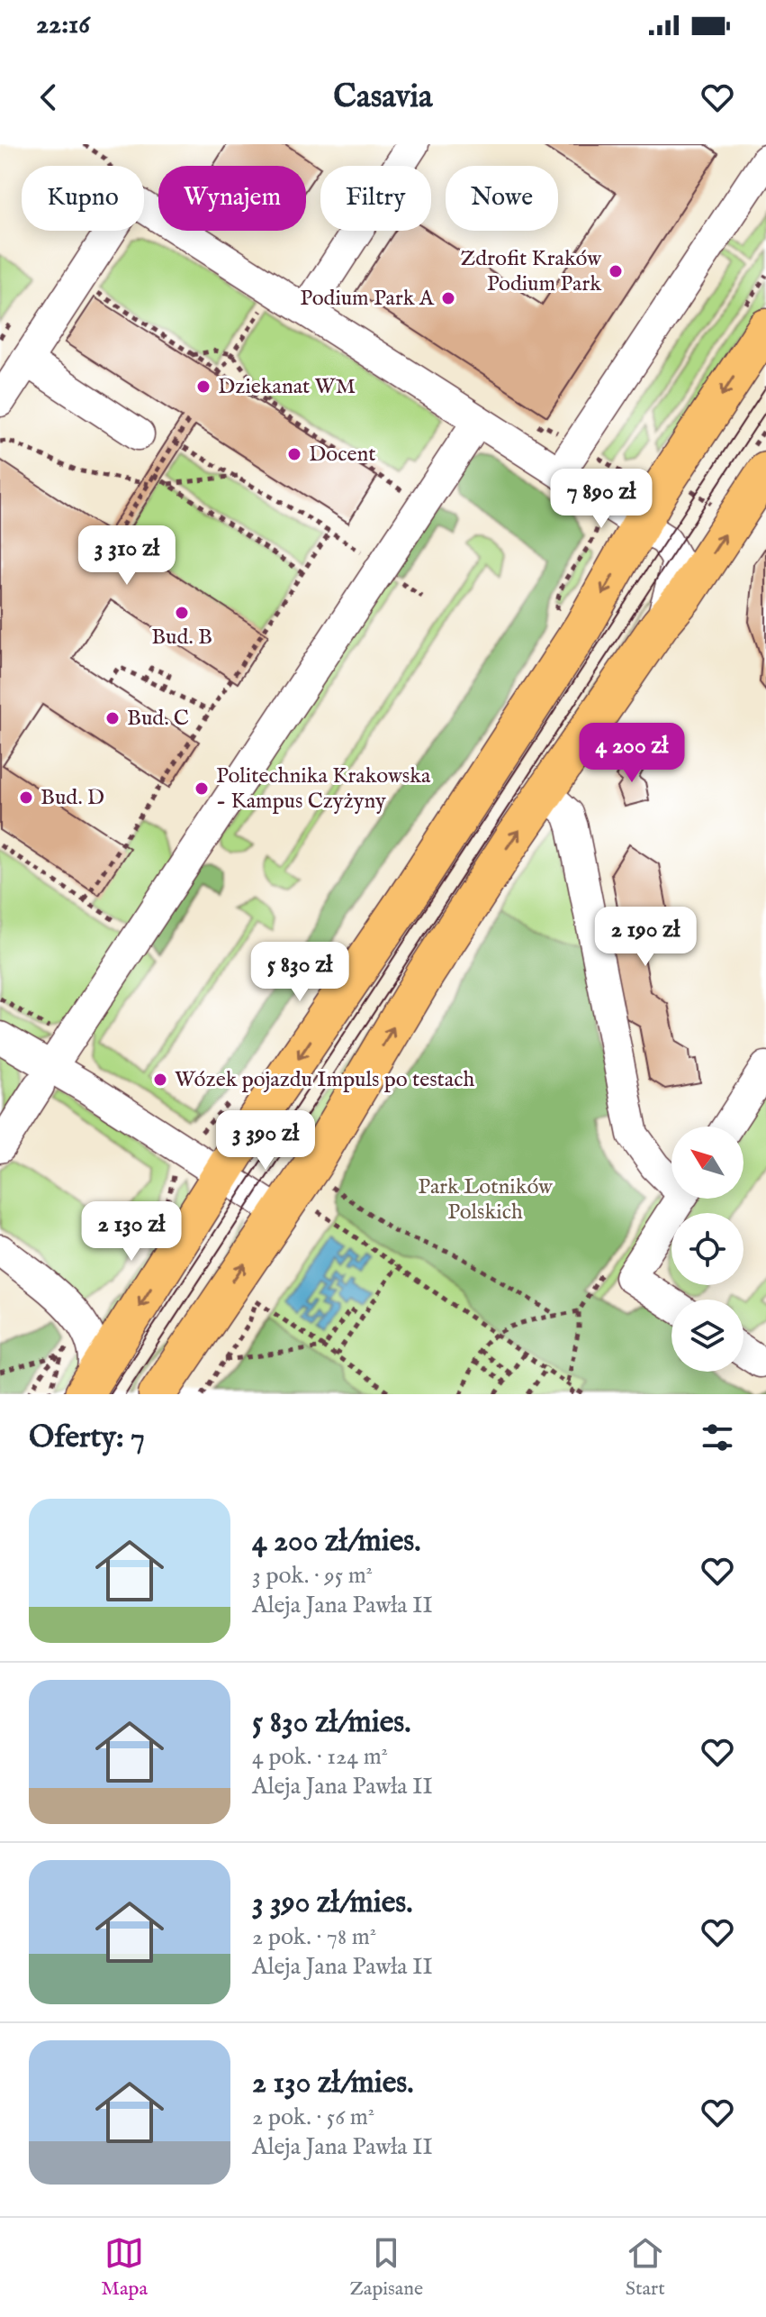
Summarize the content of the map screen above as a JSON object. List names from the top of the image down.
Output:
{
  "parks": ["Park Lotników Polskich"],
  "places": [
    "Zdrofit Kraków Podium Park",
    "Podium Park A",
    "Dziekanat WM",
    "Docent",
    "Bud. B",
    "Bud. C",
    "Politechnika Krakowska - Kampus Czyżyny",
    "Bud. D",
    "Wózek pojazdu Impuls po testach"
  ],
  "north": "top left",
  "page": {
    "status": "22:16",
    "header": "Casavia",
    "chip": [
      "Kupno",
      "Wynajem",
      "Filtry",
      "Nowe"
    ],
    "price": [
      "7 890 zł",
      "3 310 zł",
      "4 200 zł",
      "2 190 zł",
      "5 830 zł",
      "3 390 zł",
      "2 130 zł"
    ],
    "heading": "Oferty: 7",
    "list": [
      {
        "name": "4 200 zł/mies.",
        "note": "3 pok. · 95 m² · Aleja Jana Pawła II"
      },
      {
        "name": "5 830 zł/mies.",
        "note": "4 pok. · 124 m² · Aleja Jana Pawła II"
      },
      {
        "name": "3 390 zł/mies.",
        "note": "2 pok. · 78 m² · Aleja Jana Pawła II"
      },
      {
        "name": "2 130 zł/mies.",
        "note": "2 pok. · 56 m² · Aleja Jana Pawła II"
      }
    ],
    "tabs": ["Mapa", "Zapisane", "Start"]
  }
}
